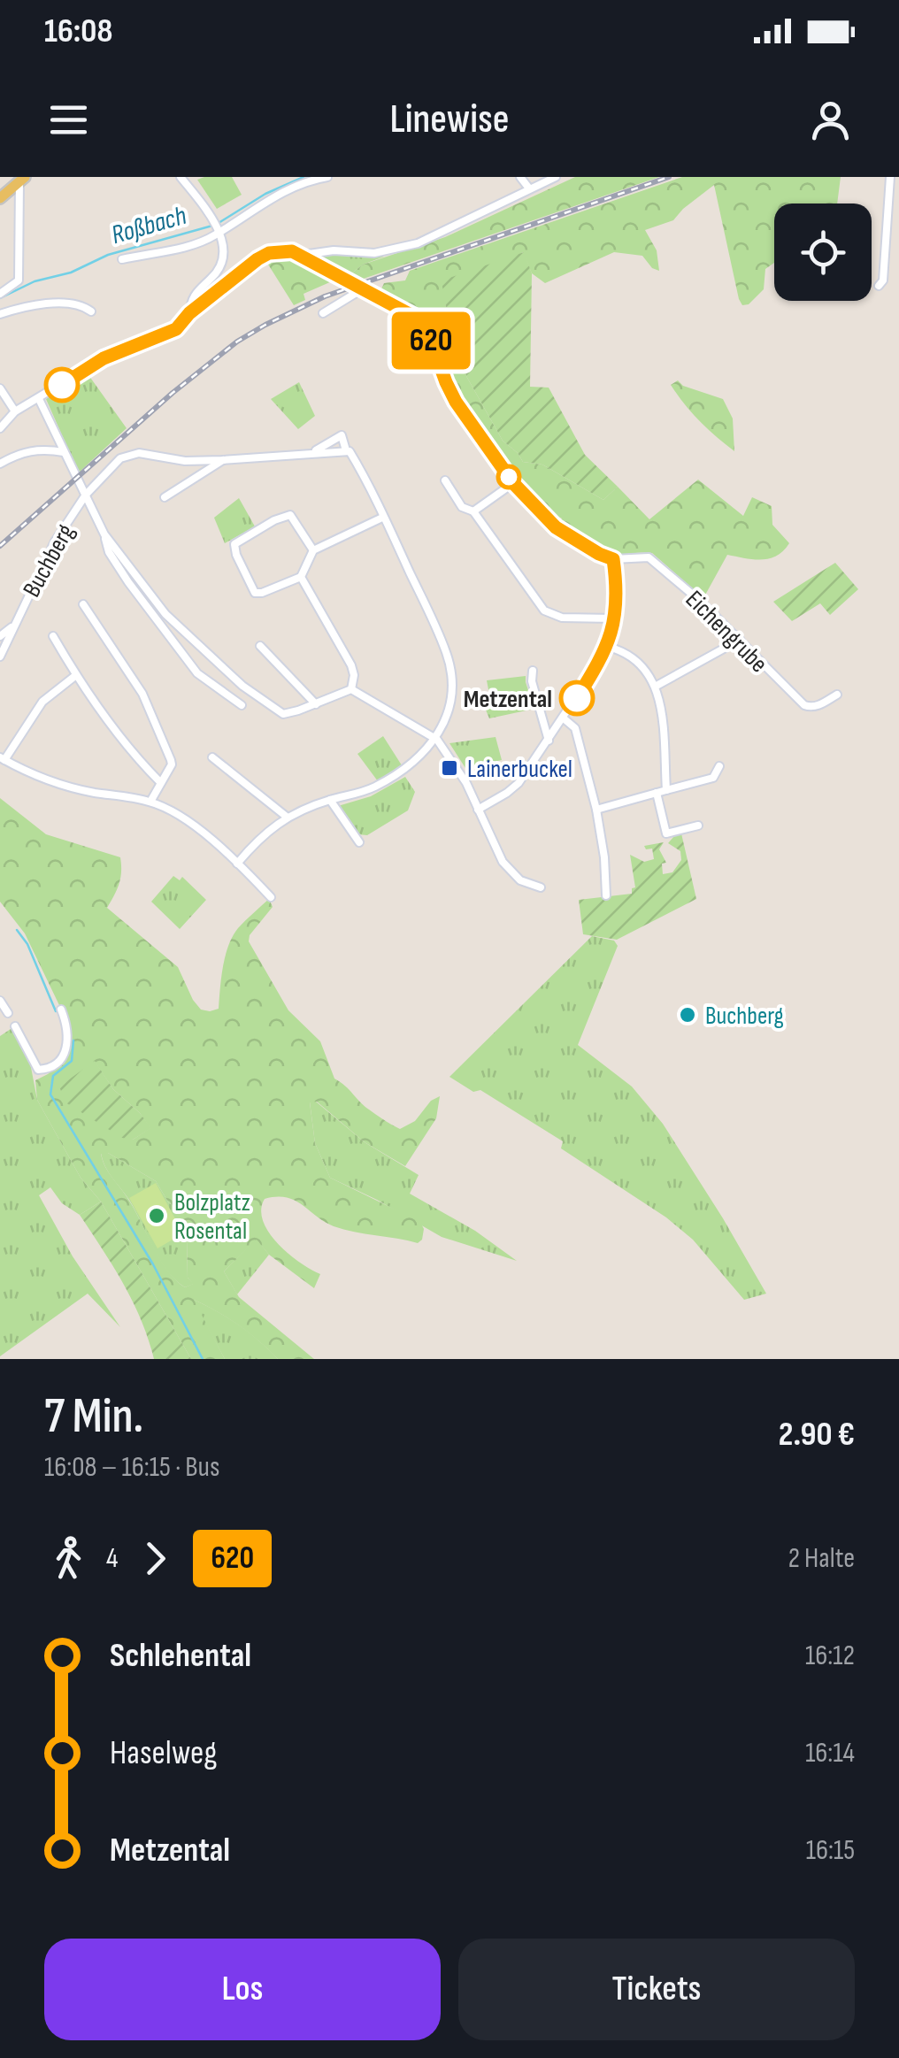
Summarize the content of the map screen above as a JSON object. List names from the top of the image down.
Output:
{
  "streets": {
    "street": ["Buchberg", "Eichengrube"]
  },
  "water": ["Roßbach"],
  "places": {
    "other": ["Metzental", "Buchberg", "Bolzplatz Rosental"],
    "transit": ["Lainerbuckel"]
  },
  "lines": ["bus line 620"],
  "page": {
    "status": "16:08",
    "header": "Linewise",
    "on_map": "620",
    "heading": ["7 Min.", "16:08 – 16:15 · Bus", "2.90 €"],
    "legs": ["4", "620", "2 Halte"],
    "list": [
      {
        "name": "Schlehental",
        "value": "16:12"
      },
      {
        "name": "Haselweg",
        "value": "16:14"
      },
      {
        "name": "Metzental",
        "value": "16:15"
      }
    ],
    "buttons": ["Los", "Tickets"]
  }
}
